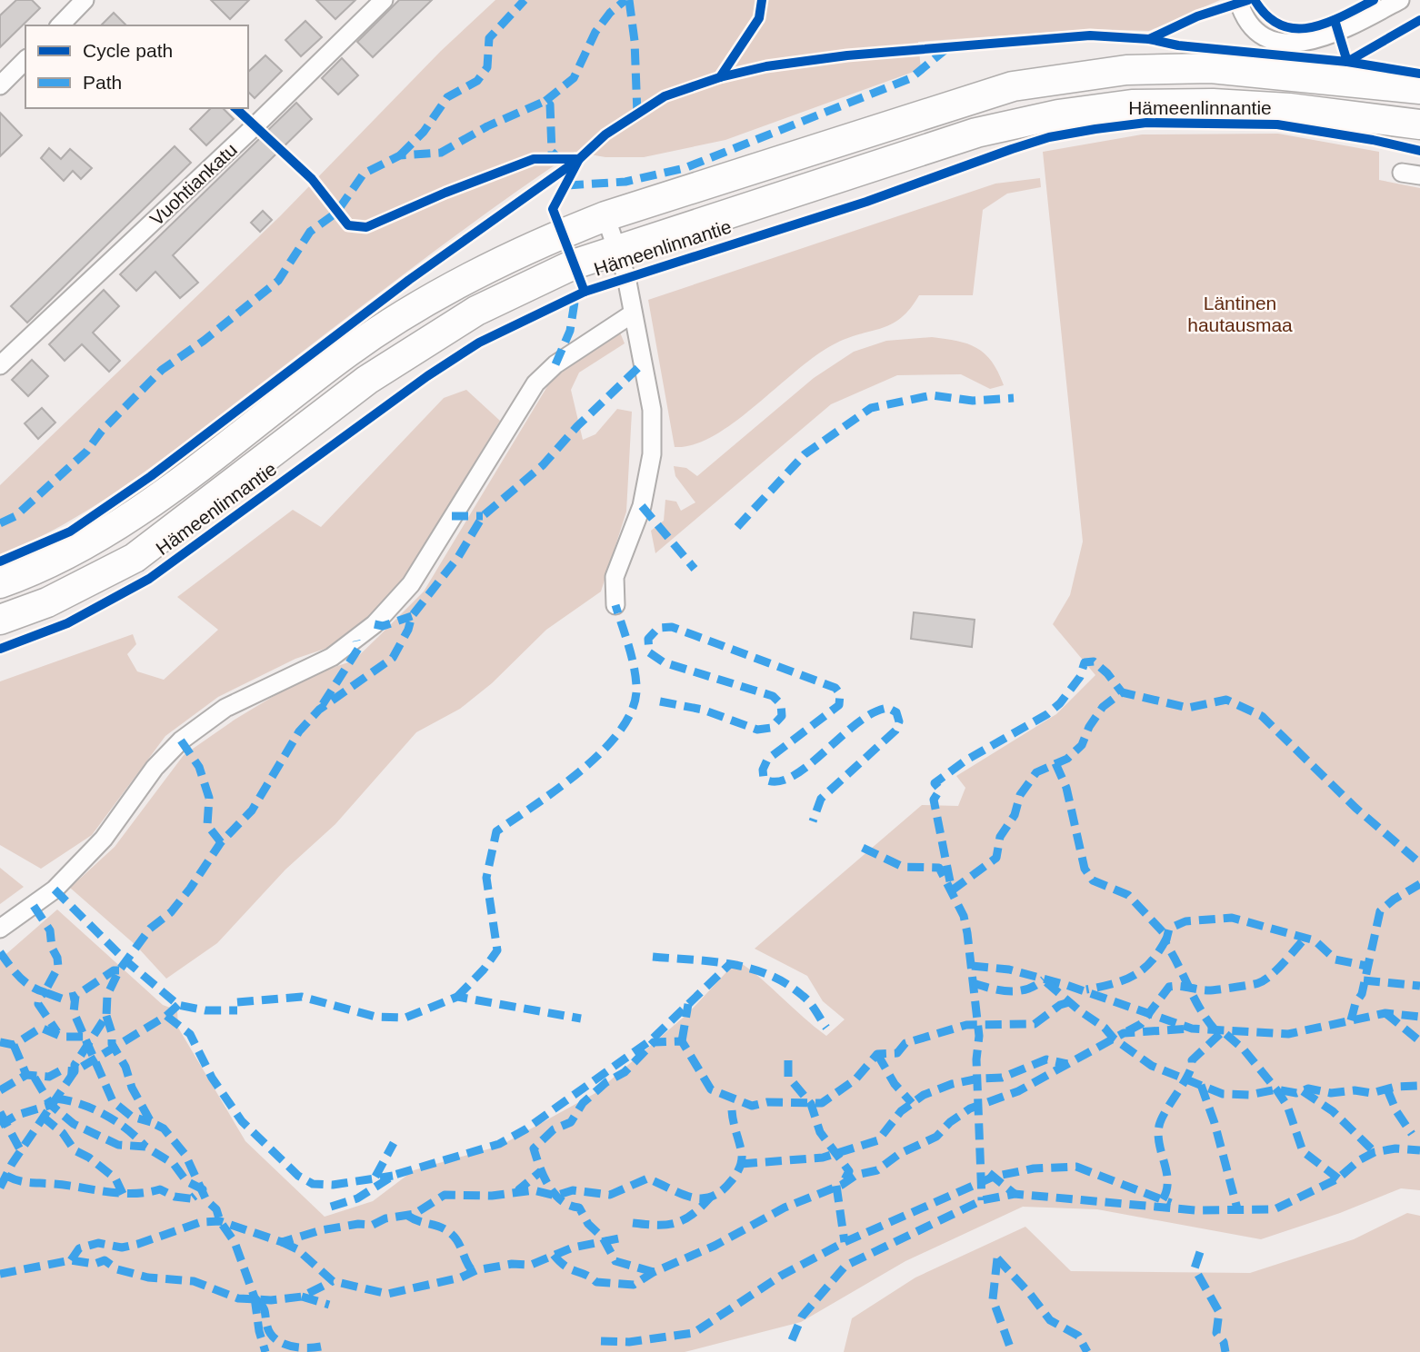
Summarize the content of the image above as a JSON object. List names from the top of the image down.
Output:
{
  "streets": {
    "main road": ["Hämeenlinnantie"],
    "street": ["Vuohtiankatu"]
  },
  "parks": ["Läntinen hautausmaa"],
  "legend": ["Cycle path", "Path"]
}
